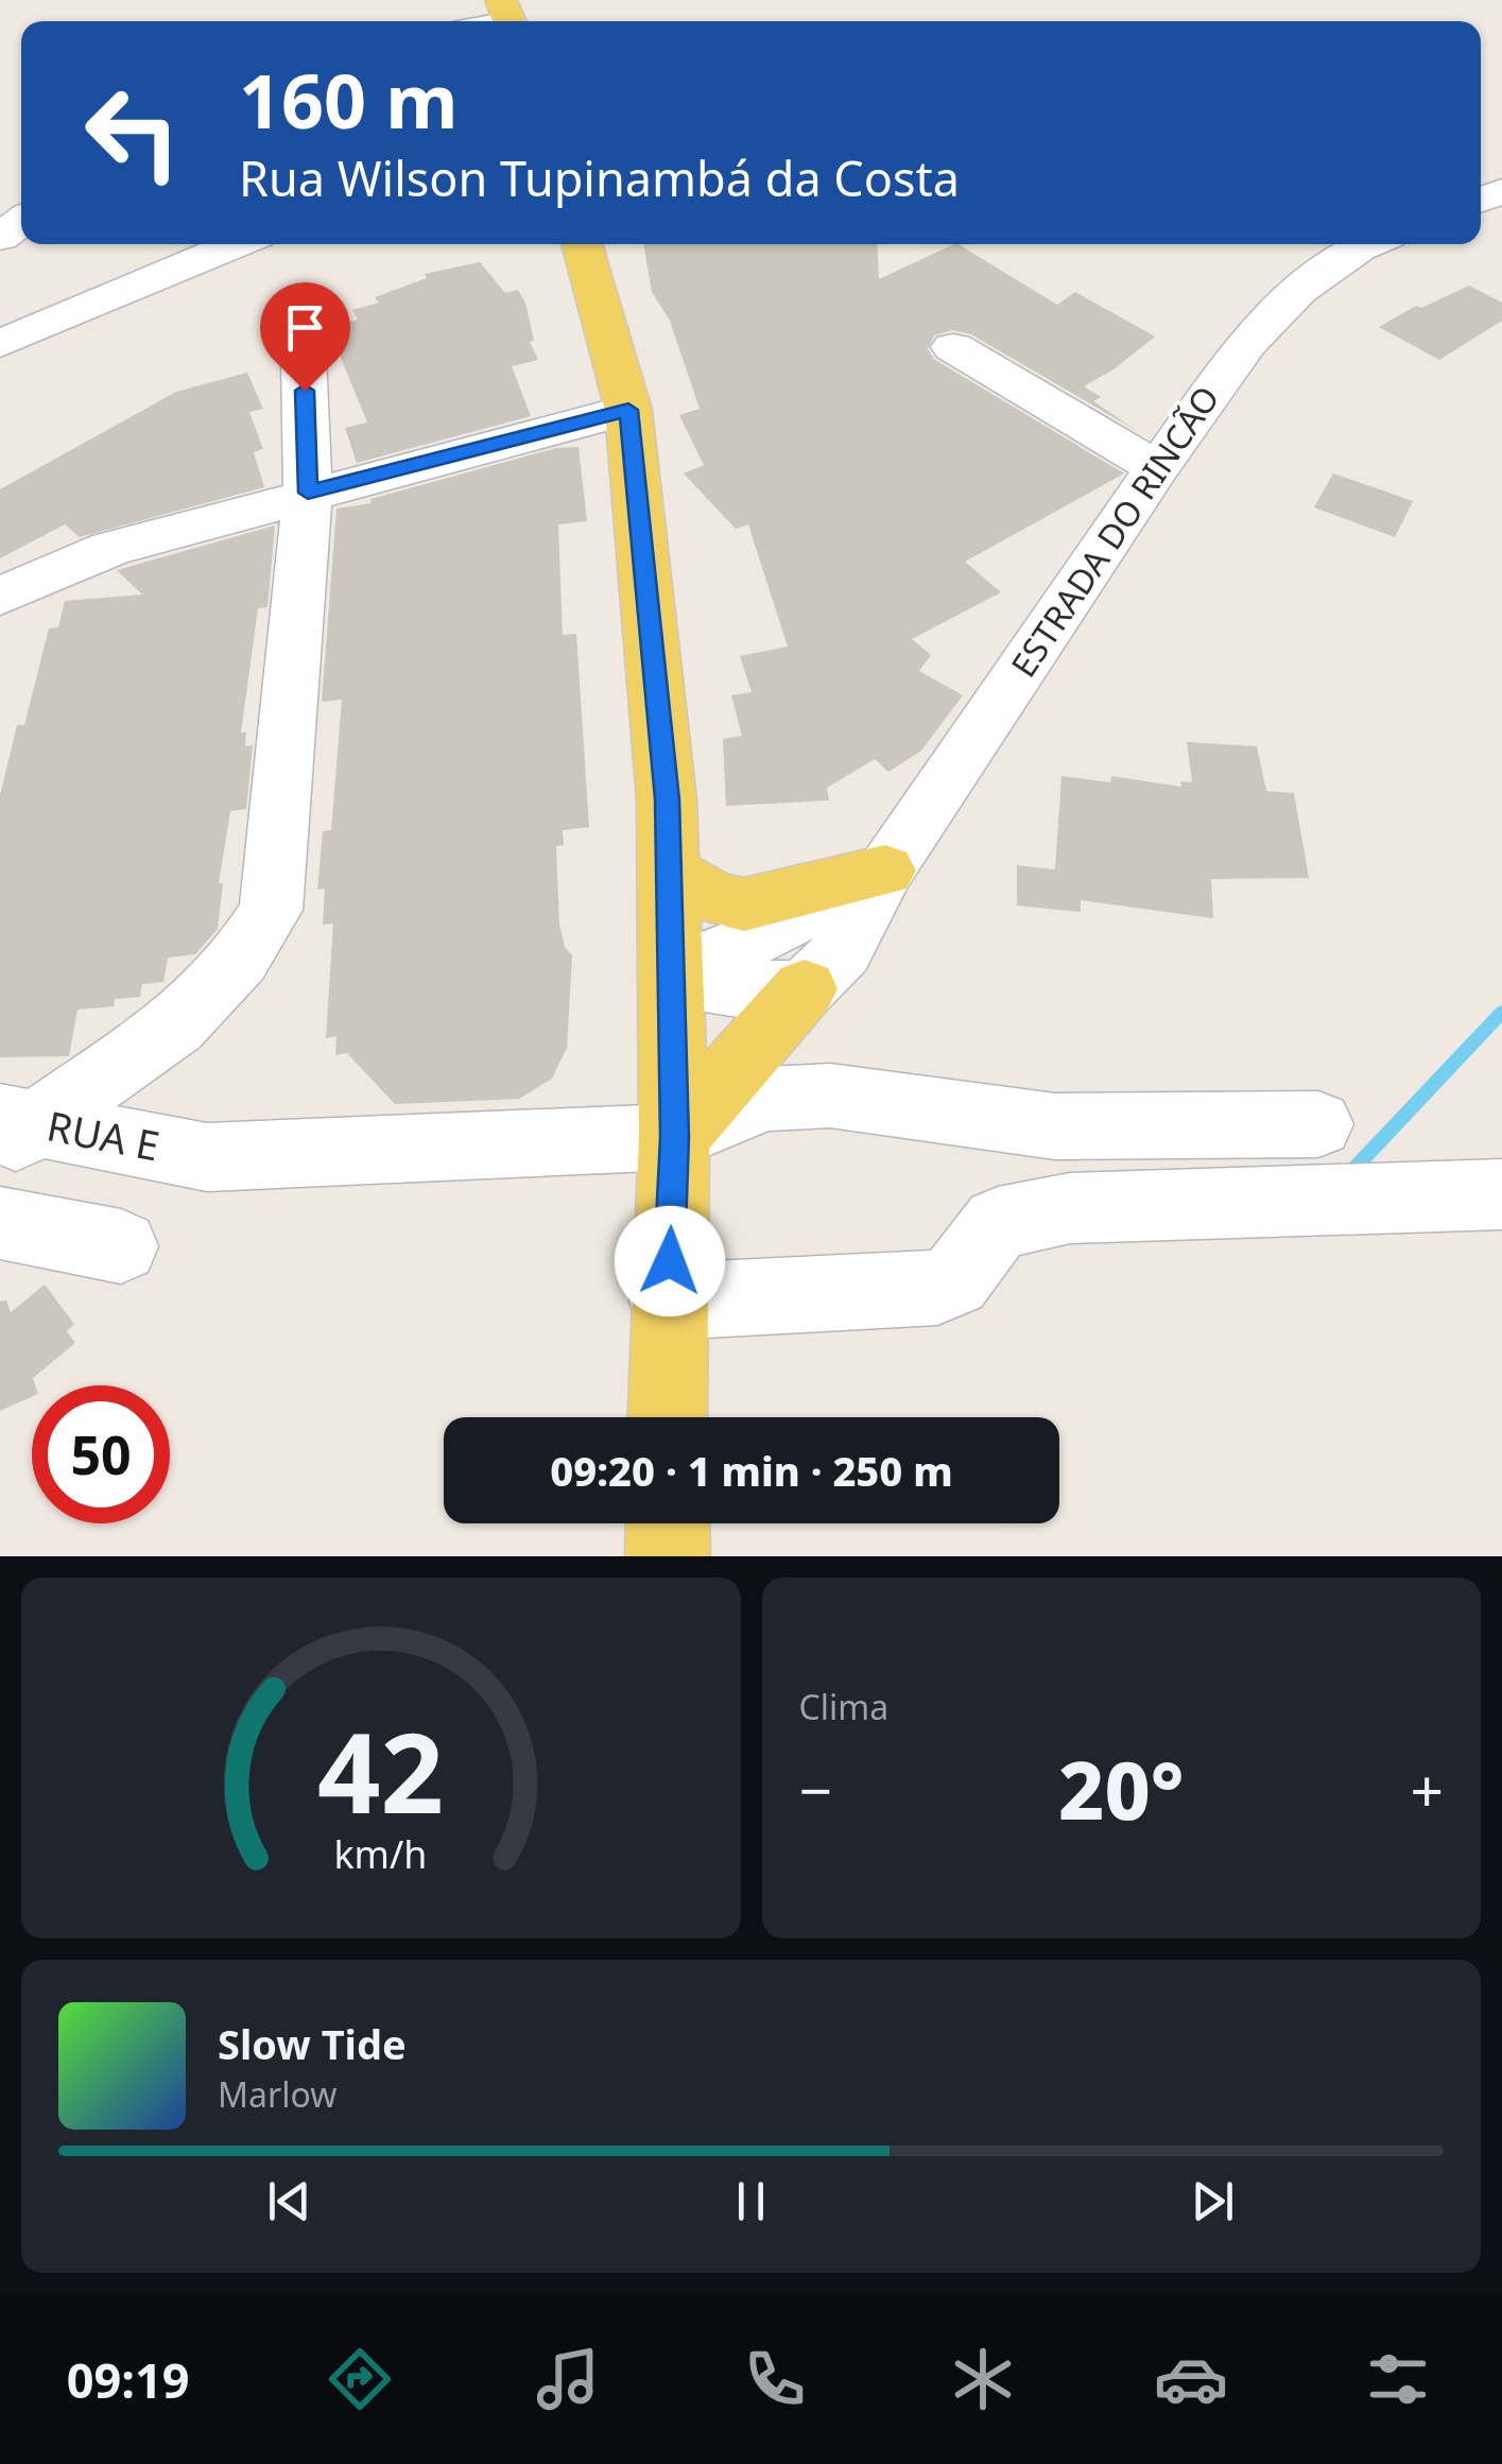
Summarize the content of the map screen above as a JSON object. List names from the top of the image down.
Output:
{
  "streets": {
    "street": ["ESTRADA DO RINCÃO", "RUA E"]
  },
  "page": {
    "turn": ["160 m", "Rua Wilson Tupinambá da Costa"],
    "limit": "50",
    "trip": "09:20 · 1 min · 250 m",
    "tile": "Clima",
    "heat": ["−", "20°", "+"],
    "song": ["Slow Tide", "Marlow"],
    "tabs": "09:19",
    "gauge": ["42", "km/h"]
  }
}
